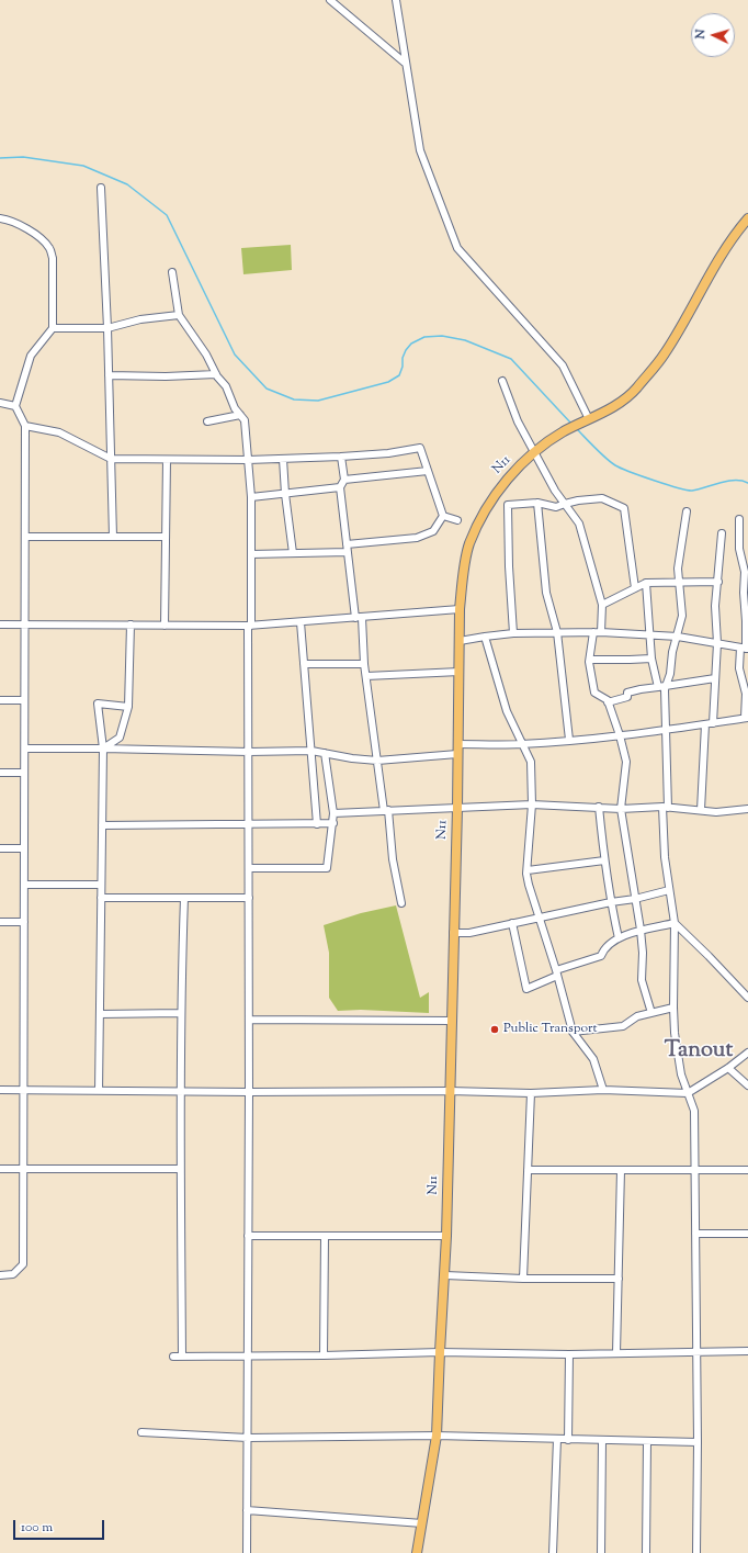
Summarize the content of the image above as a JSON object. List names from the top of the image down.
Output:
{
  "streets": {
    "main road": ["N11"]
  },
  "districts": ["Tanout"],
  "places": ["Public Transport"],
  "scale_bar": "100 m",
  "north": "left"
}
